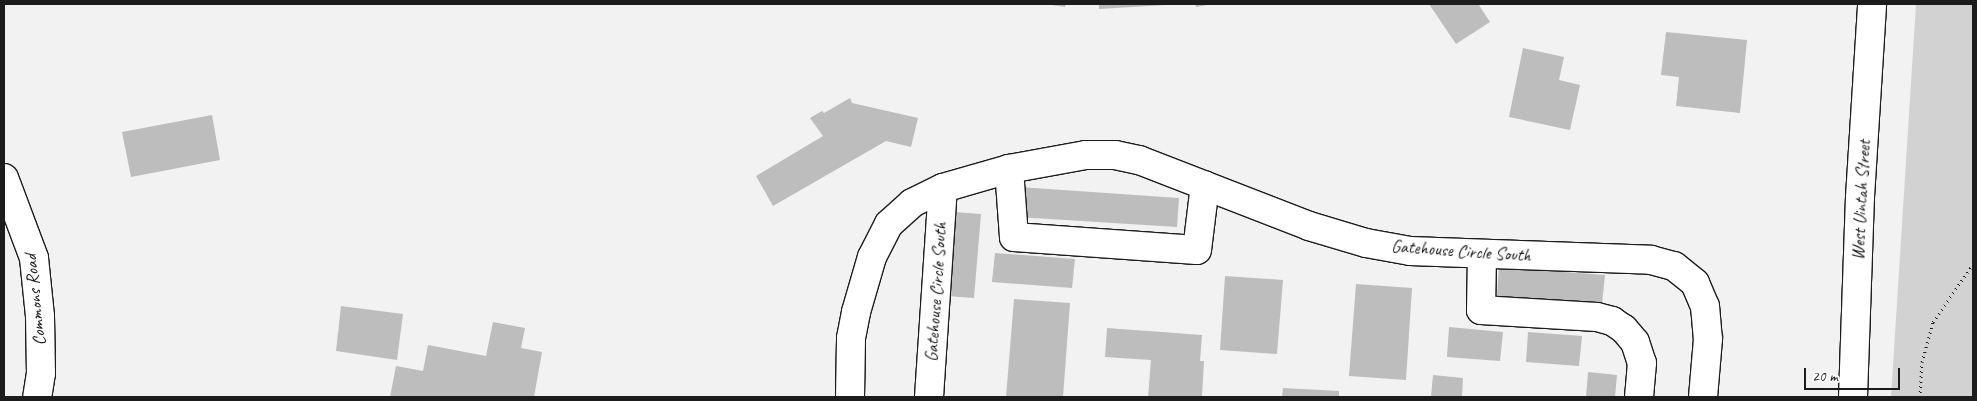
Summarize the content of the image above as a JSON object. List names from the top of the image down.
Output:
{
  "streets": {
    "street": ["West Uintah Street", "Gatehouse Circle South", "Commons Road"]
  },
  "scale_bar": "20 m"
}
